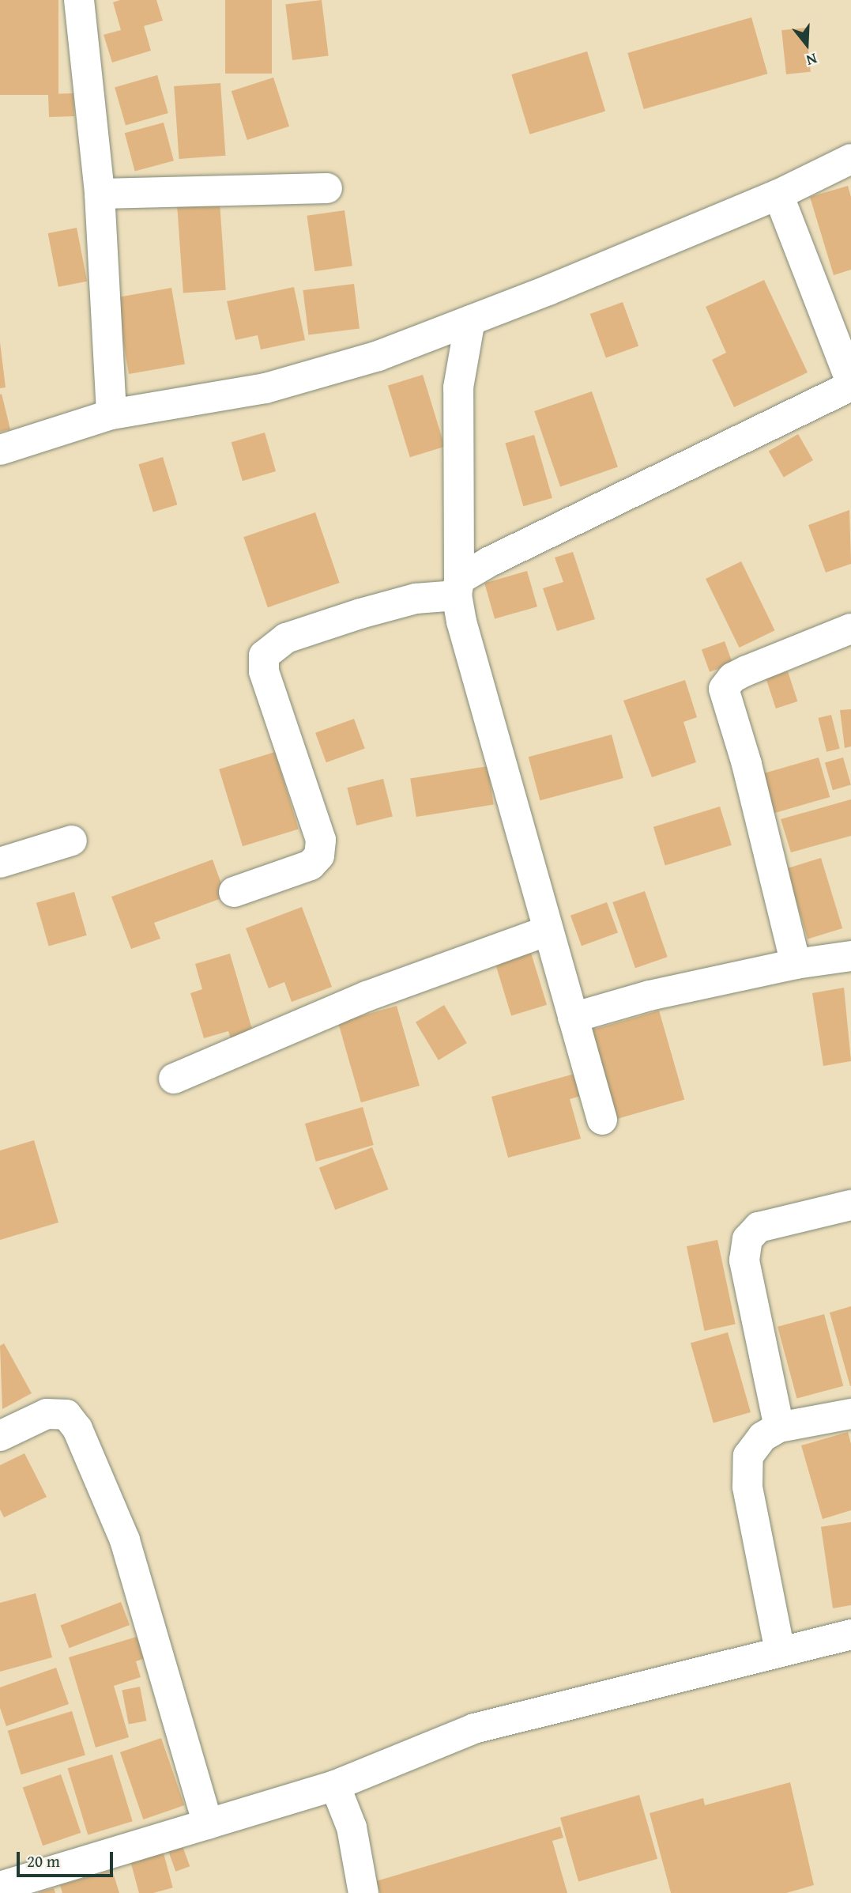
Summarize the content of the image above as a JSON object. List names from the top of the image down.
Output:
{
  "scale_bar": "20 m",
  "north": "bottom"
}
